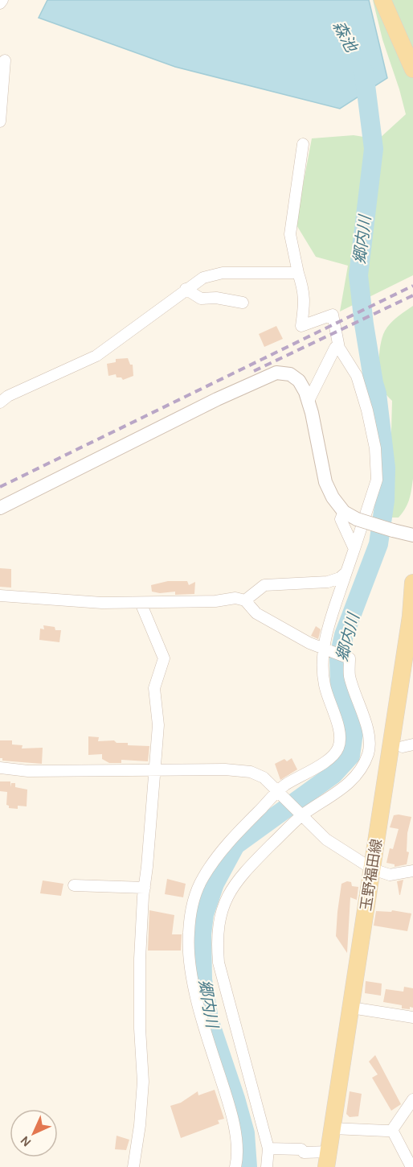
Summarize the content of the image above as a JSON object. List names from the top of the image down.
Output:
{
  "streets": {
    "main road": ["玉野福田線"]
  },
  "water": ["森池", "郷内川"],
  "north": "bottom left"
}
